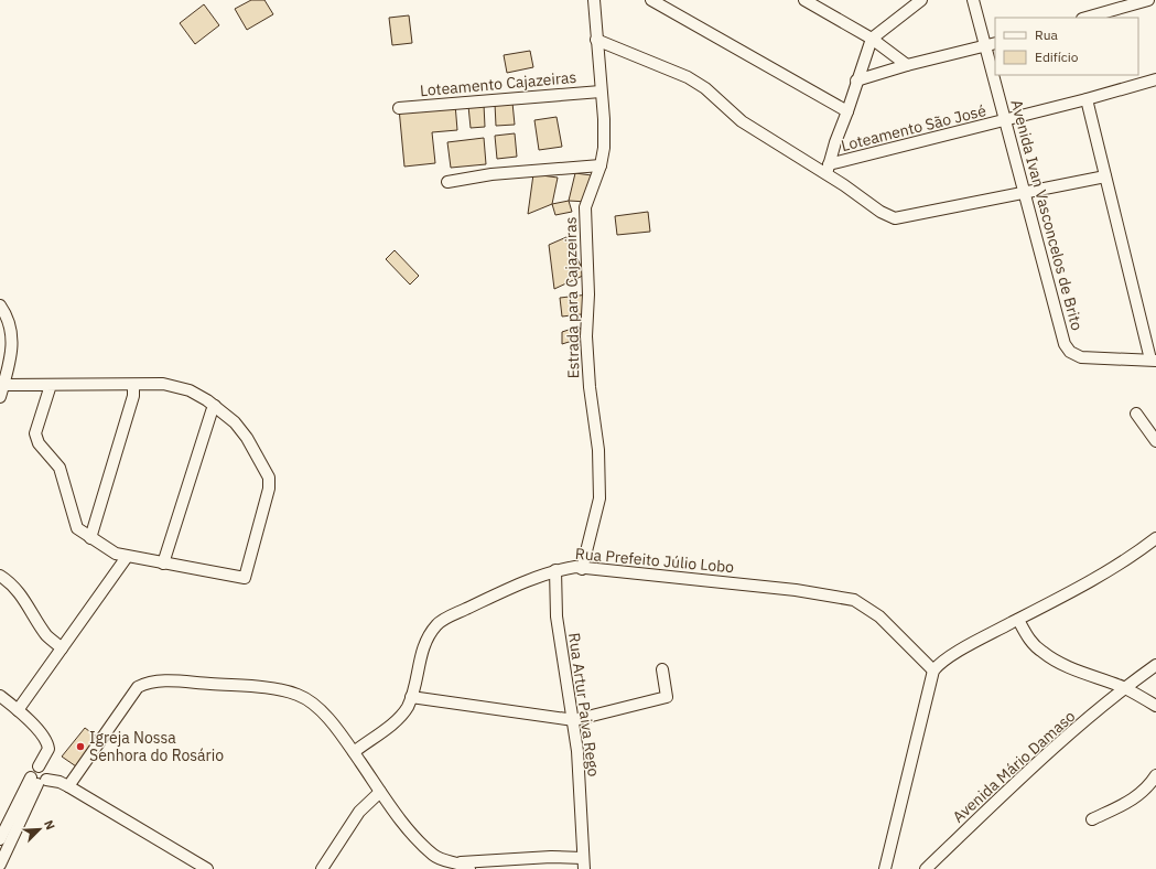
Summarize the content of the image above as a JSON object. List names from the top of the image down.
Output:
{
  "streets": {
    "street": [
      "Loteamento Cajazeiras",
      "Loteamento São José",
      "Avenida Ivan Vasconcelos de Brito",
      "Estrada para Cajazeiras",
      "Rua Prefeito Júlio Lobo",
      "Rua Artur Paiva Rego",
      "Avenida Mário Damaso"
    ]
  },
  "crossings": [
    ["Loteamento Cajazeiras", "Estrada para Cajazeiras"],
    ["Loteamento São José", "Avenida Ivan Vasconcelos de Brito"],
    ["Estrada para Cajazeiras", "Rua Prefeito Júlio Lobo"],
    ["Rua Prefeito Júlio Lobo", "Rua Artur Paiva Rego"]
  ],
  "places": ["Igreja Nossa Senhora do Rosário"],
  "legend": ["Rua", "Edifício"],
  "north": "top right"
}
